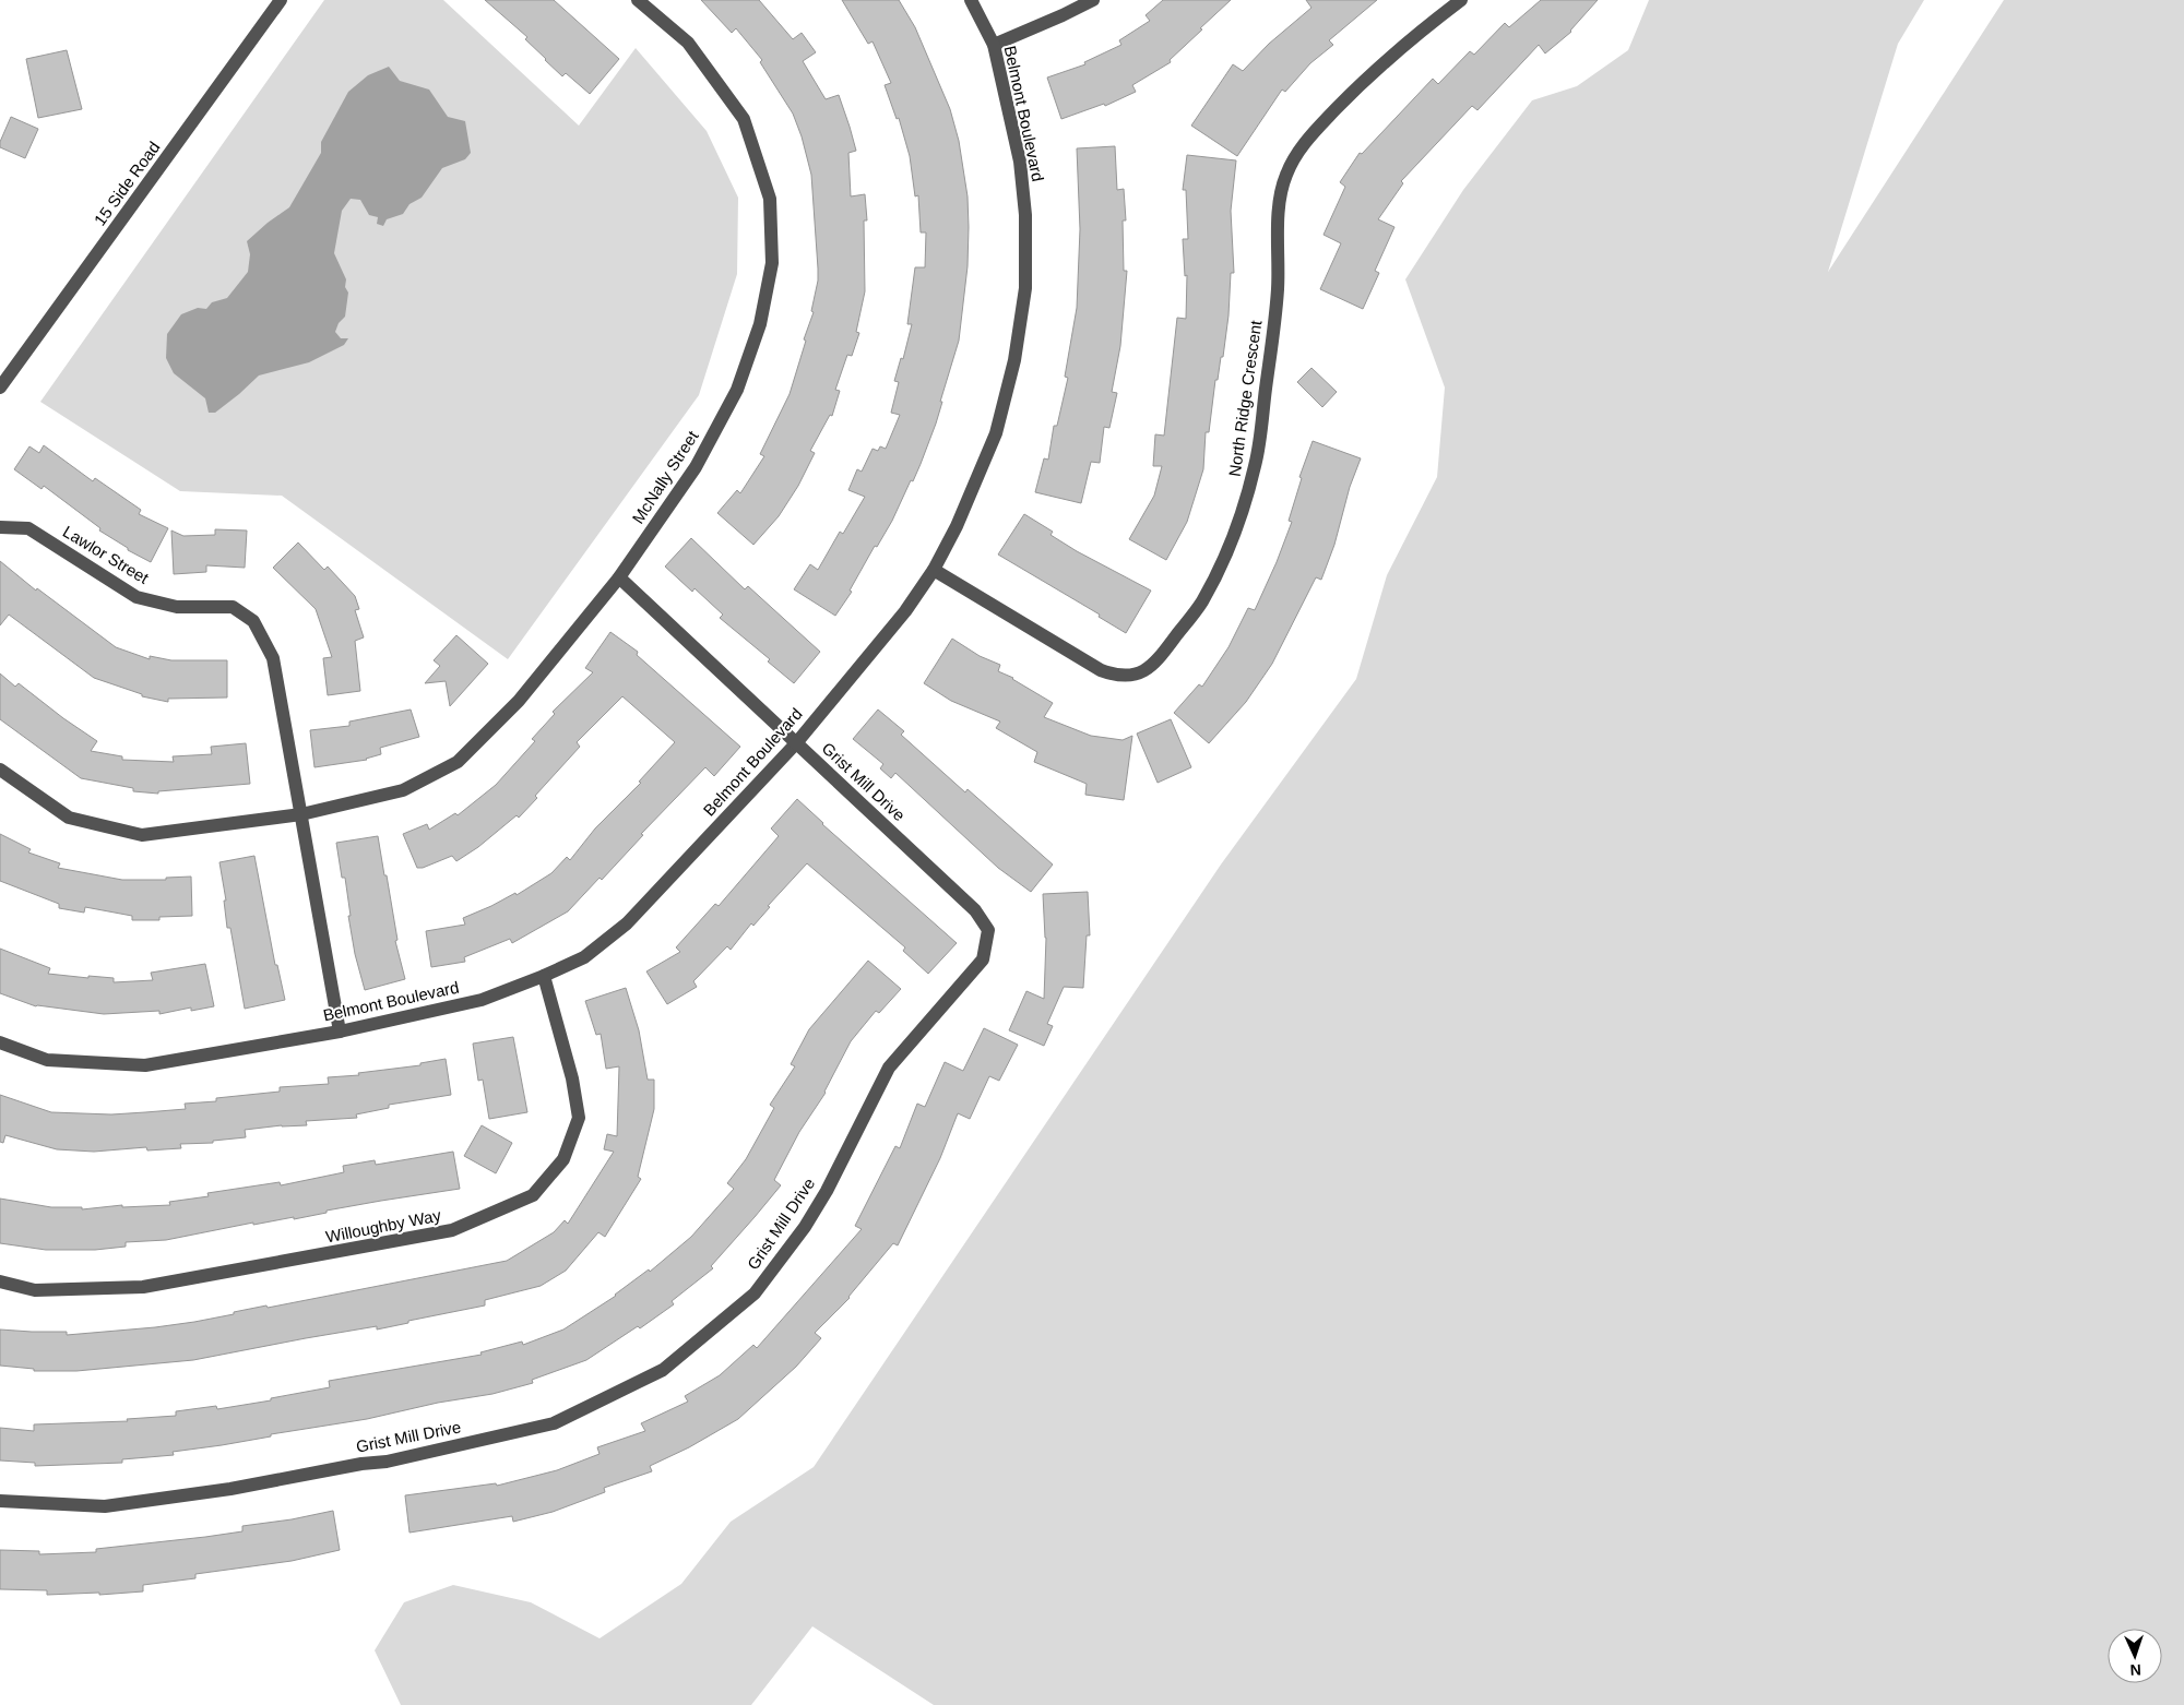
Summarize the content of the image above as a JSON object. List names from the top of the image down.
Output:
{
  "streets": {
    "street": [
      "Belmont Boulevard",
      "15 Side Road",
      "North Ridge Crescent",
      "McNally Street",
      "Lawlor Street",
      "Grist Mill Drive",
      "Willoughby Way"
    ]
  },
  "crossings": [
    ["Belmont Boulevard", "North Ridge Crescent"],
    ["Belmont Boulevard", "Lawlor Street"],
    ["Belmont Boulevard", "Grist Mill Drive"],
    ["Belmont Boulevard", "Willoughby Way"],
    ["McNally Street", "Lawlor Street"],
    ["McNally Street", "Grist Mill Drive"]
  ],
  "north": "bottom"
}
